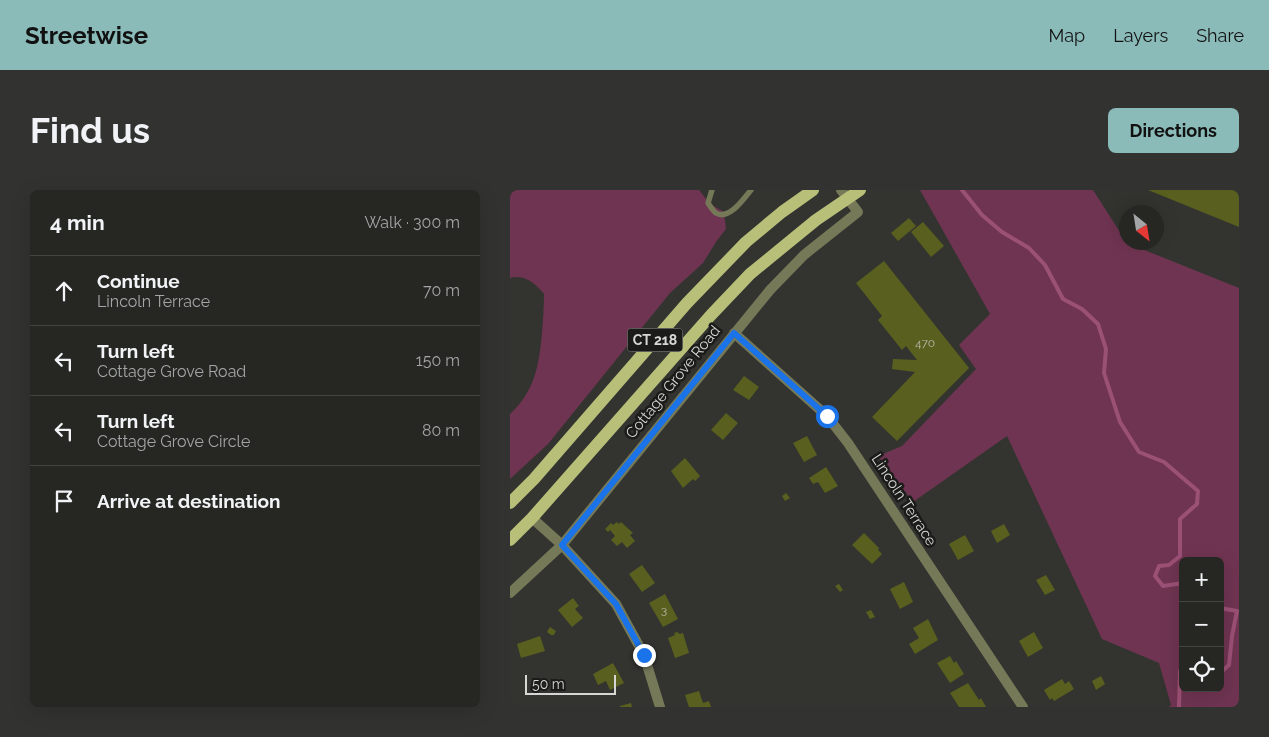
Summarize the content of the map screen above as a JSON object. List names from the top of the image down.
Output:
{
  "streets": {
    "main road": ["CT 218", "Cottage Grove Road"],
    "street": ["Lincoln Terrace"]
  },
  "crossings": [
    ["Cottage Grove Road", "Lincoln Terrace"]
  ],
  "house_numbers": ["470", "3"],
  "scale_bar": "50 m",
  "north": "bottom right",
  "page": {
    "header": "Streetwise",
    "nav": ["Map", "Layers", "Share"],
    "buttons": "Directions",
    "title": "Find us",
    "heading": ["4 min", "Walk · 300 m"],
    "list": [
      ["Continue", "Lincoln Terrace", "70 m"],
      ["Turn left", "Cottage Grove Road", "150 m"],
      ["Turn left", "Cottage Grove Circle", "80 m"],
      "Arrive at destination"
    ],
    "map_buttons": ["+", "−"],
    "scale": "50 m"
  }
}
